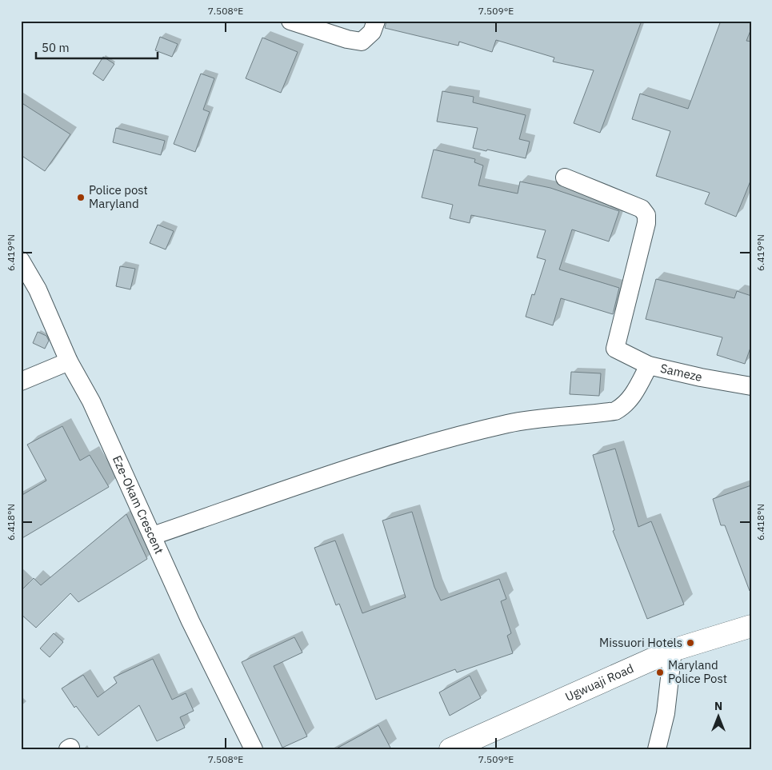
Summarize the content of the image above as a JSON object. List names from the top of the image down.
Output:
{
  "streets": {
    "main road": ["Ugwuaji Road"],
    "street": ["Sameze", "Eze-Okam Crescent"]
  },
  "places": ["Police post Maryland", "Missuori Hotels", "Maryland Police Post"],
  "scale_bar": "50 m",
  "north": "top",
  "coordinates": [
    "7.508°E",
    "7.509°E",
    "6.419°N",
    "6.418°N"
  ]
}
